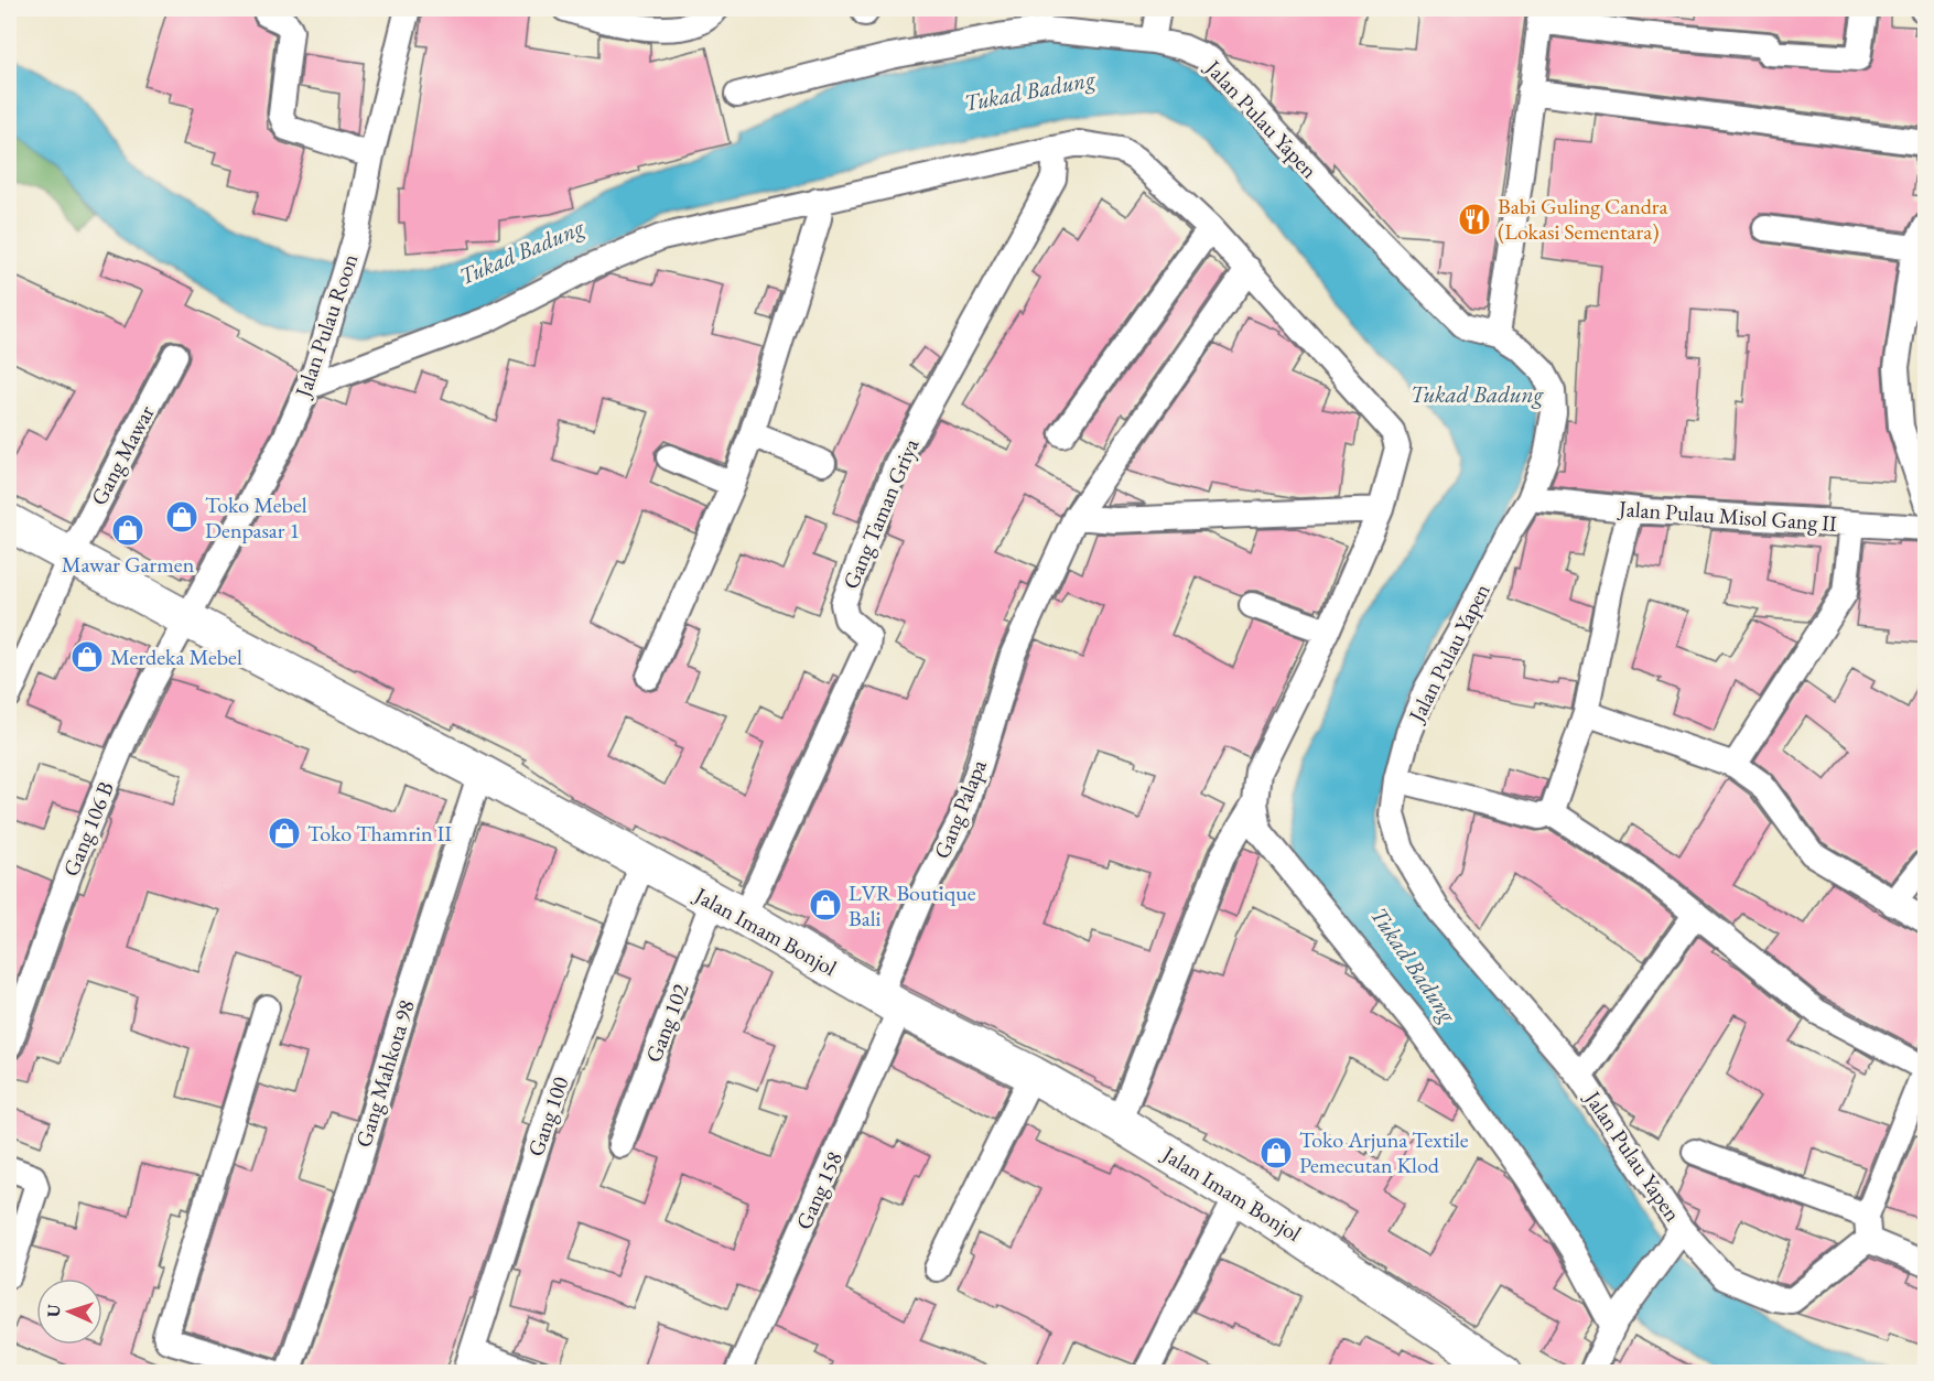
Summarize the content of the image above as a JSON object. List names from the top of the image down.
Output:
{
  "streets": {
    "highway": ["Jalan Imam Bonjol"],
    "street": [
      "Jalan Pulau Yapen",
      "Jalan Pulau Roon",
      "Gang Mawar",
      "Gang Taman Griya",
      "Jalan Pulau Misol Gang II",
      "Gang Palapa",
      "Gang 106 B",
      "Gang 102",
      "Gang Mahkota 98",
      "Gang 100",
      "Gang 158"
    ]
  },
  "crossings": [
    ["Jalan Pulau Yapen", "Jalan Pulau Misol Gang II"],
    ["Jalan Pulau Roon", "Gang 106 B"],
    ["Jalan Pulau Roon", "Jalan Imam Bonjol"],
    ["Gang Mawar", "Jalan Imam Bonjol"],
    ["Gang Taman Griya", "Jalan Imam Bonjol"],
    ["Gang Taman Griya", "Gang 102"],
    ["Gang Palapa", "Jalan Imam Bonjol"],
    ["Gang Palapa", "Gang 158"],
    ["Gang 106 B", "Jalan Imam Bonjol"],
    ["Jalan Imam Bonjol", "Gang 102"],
    ["Jalan Imam Bonjol", "Gang Mahkota 98"],
    ["Jalan Imam Bonjol", "Gang 100"],
    ["Jalan Imam Bonjol", "Gang 158"]
  ],
  "water": ["Tukad Badung"],
  "places": {
    "restaurant": ["Babi Guling Candra (Lokasi Sementara)"],
    "shop": [
      "Toko Mebel Denpasar 1",
      "Mawar Garmen",
      "Merdeka Mebel",
      "Toko Thamrin II",
      "LVR Boutique Bali",
      "Toko Arjuna Textile Pemecutan Klod"
    ]
  },
  "north": "left"
}
